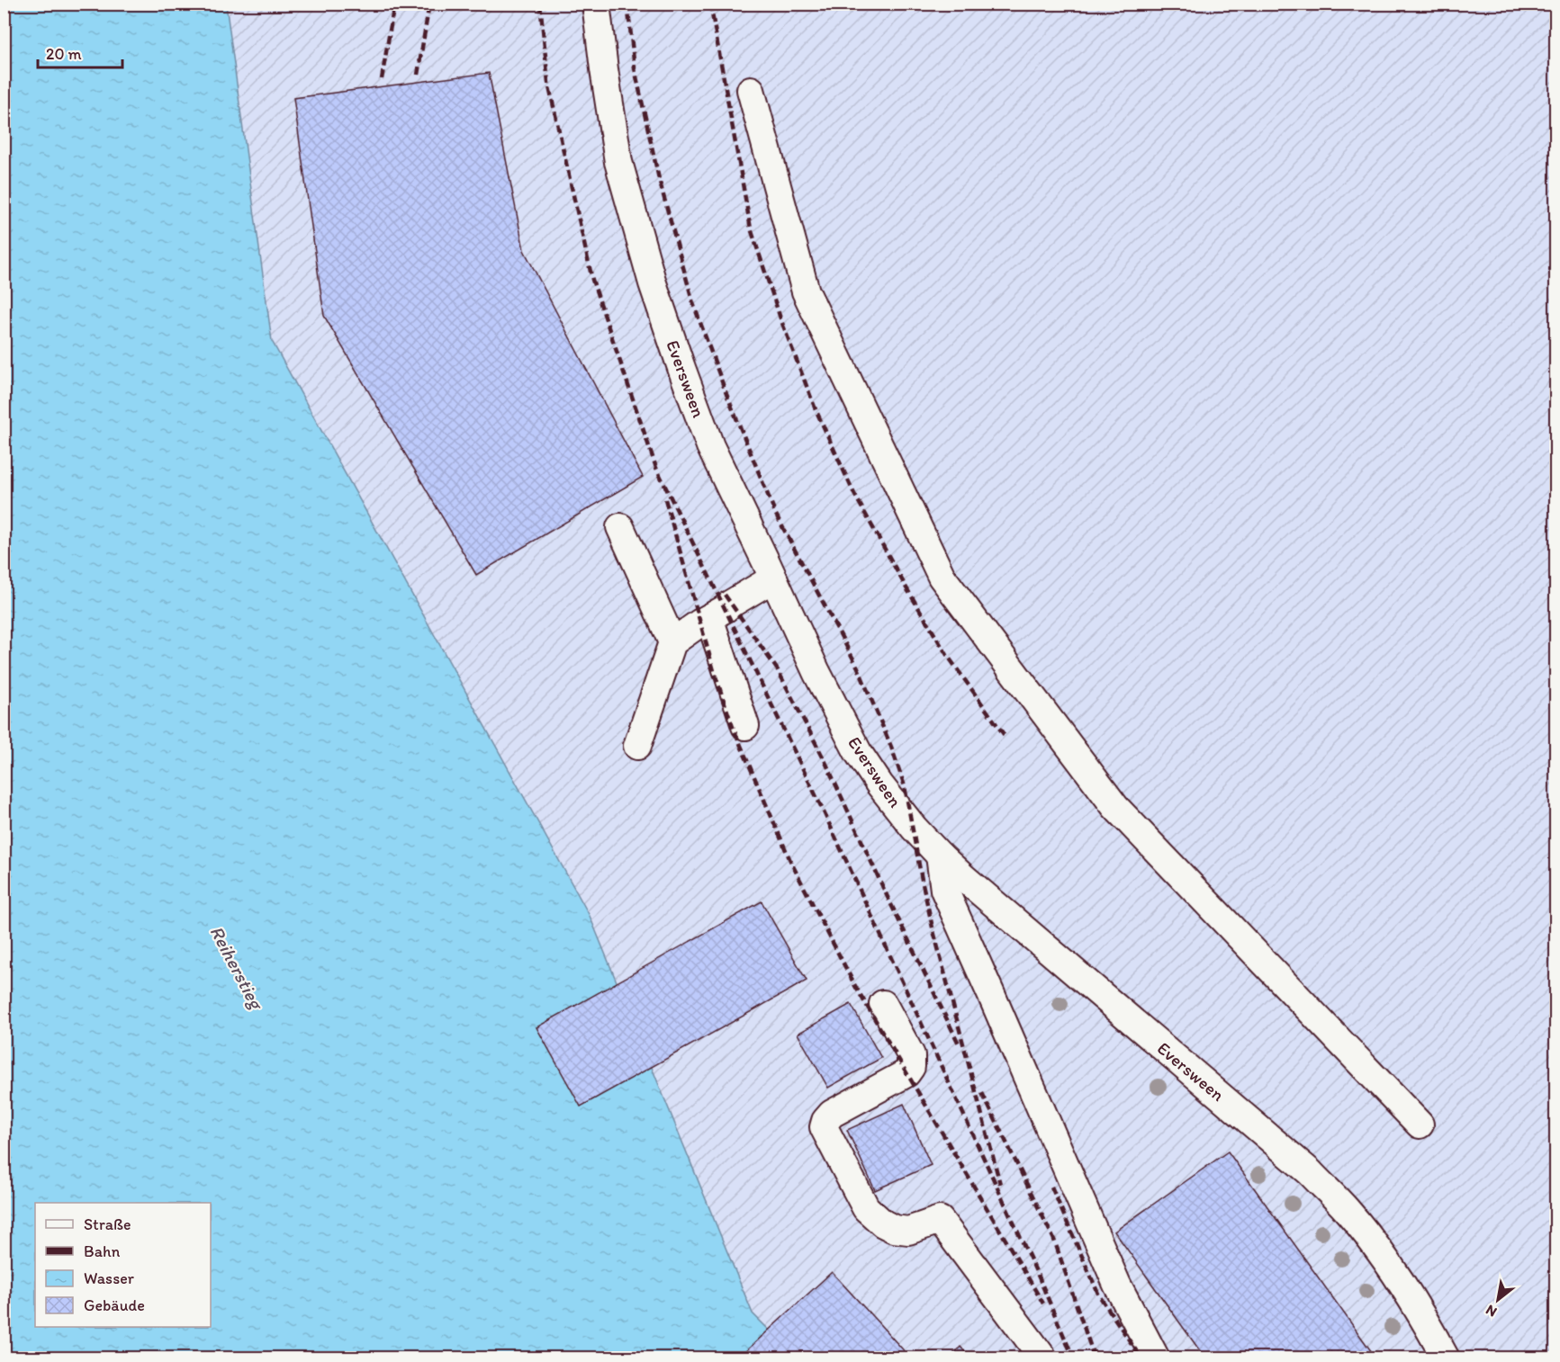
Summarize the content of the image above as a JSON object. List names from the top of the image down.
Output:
{
  "streets": {
    "street": ["Eversween"]
  },
  "water": ["Reiherstieg"],
  "legend": [
    "Straße",
    "Bahn",
    "Wasser",
    "Gebäude"
  ],
  "scale_bar": "20 m",
  "north": "bottom left"
}
